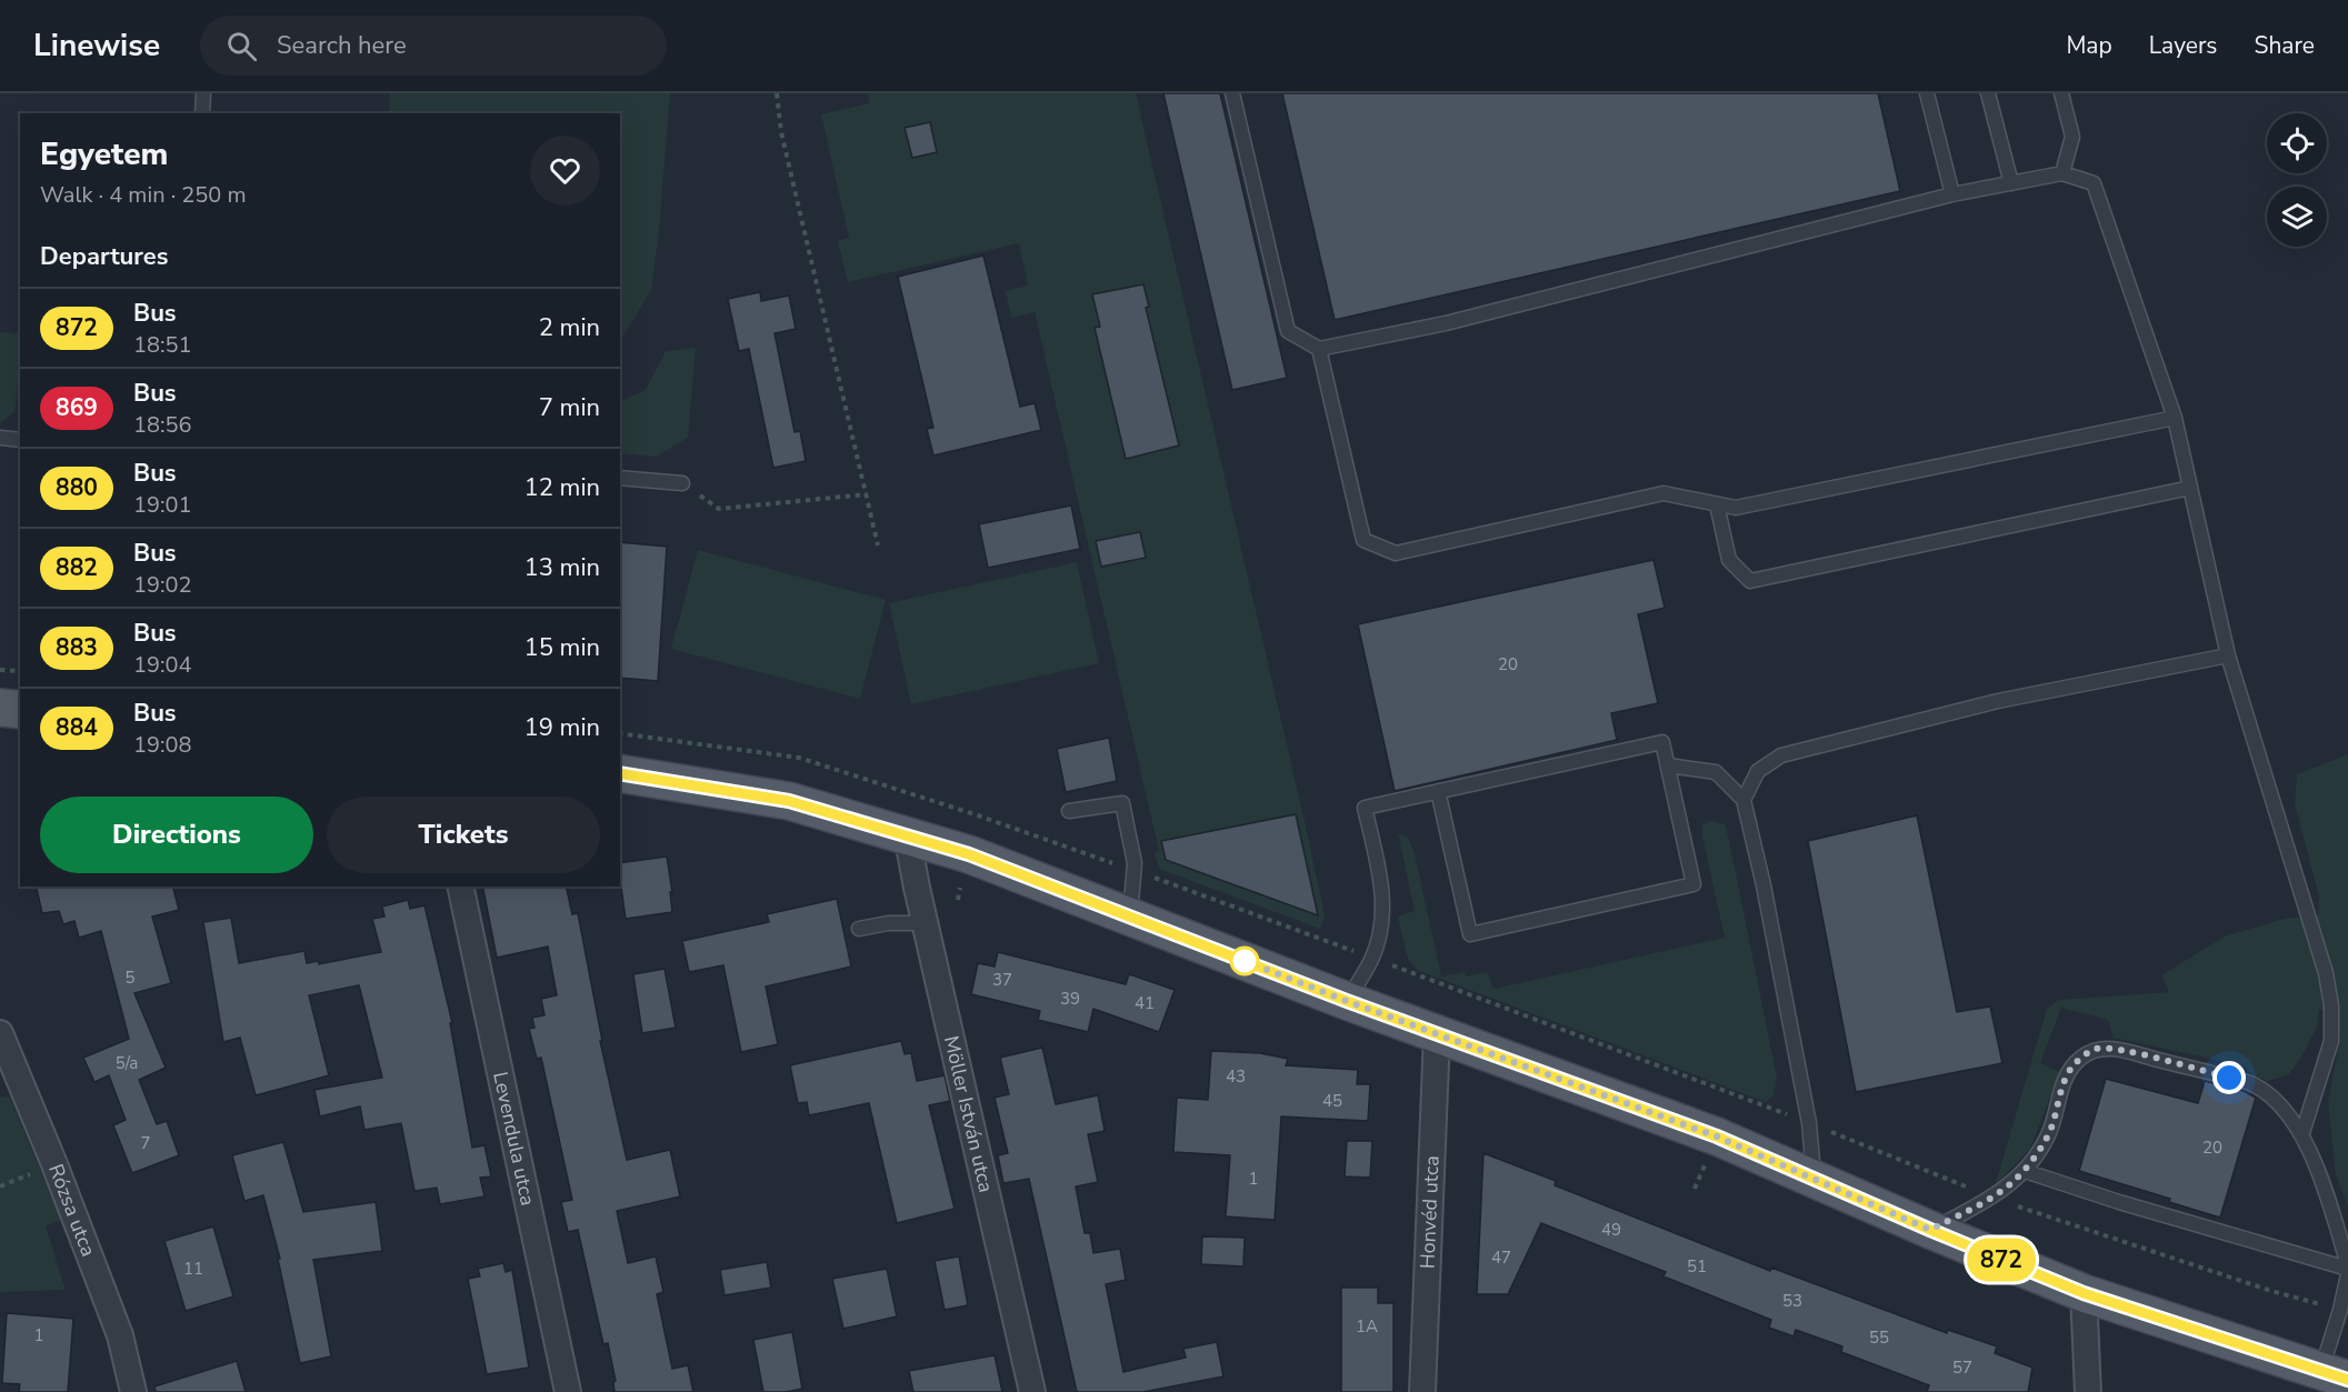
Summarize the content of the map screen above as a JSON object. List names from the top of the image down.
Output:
{
  "streets": {
    "street": [
      "Möller István utca",
      "Levendula utca",
      "Rózsa utca",
      "Honvéd utca"
    ]
  },
  "lines": ["bus line 872"],
  "house_numbers": [
    "20",
    "5",
    "37",
    "39",
    "41",
    "5/a",
    "43",
    "45",
    "7",
    "20",
    "1",
    "49",
    "47",
    "51",
    "11",
    "53",
    "1A",
    "1",
    "55",
    "57"
  ],
  "page": {
    "header": "Linewise",
    "search": "Search here",
    "nav": ["Map", "Layers", "Share"],
    "on_map": "872",
    "heading": [
      ["Egyetem", "Walk · 4 min · 250 m"],
      "Departures"
    ],
    "list": [
      {
        "mark": "872",
        "name": "Bus",
        "note": "18:51",
        "value": "2 min"
      },
      {
        "mark": "869",
        "name": "Bus",
        "note": "18:56",
        "value": "7 min"
      },
      {
        "mark": "880",
        "name": "Bus",
        "note": "19:01",
        "value": "12 min"
      },
      {
        "mark": "882",
        "name": "Bus",
        "note": "19:02",
        "value": "13 min"
      },
      {
        "mark": "883",
        "name": "Bus",
        "note": "19:04",
        "value": "15 min"
      },
      {
        "mark": "884",
        "name": "Bus",
        "note": "19:08",
        "value": "19 min"
      }
    ],
    "buttons": ["Directions", "Tickets"]
  }
}
